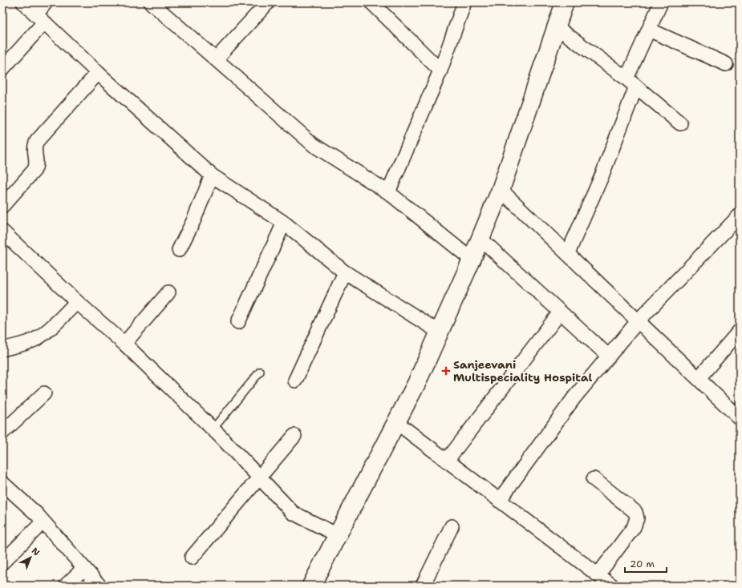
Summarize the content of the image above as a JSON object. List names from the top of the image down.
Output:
{
  "places": {
    "health": ["Sanjeevani Multispeciality Hospital"]
  },
  "scale_bar": "20 m",
  "north": "top right"
}
